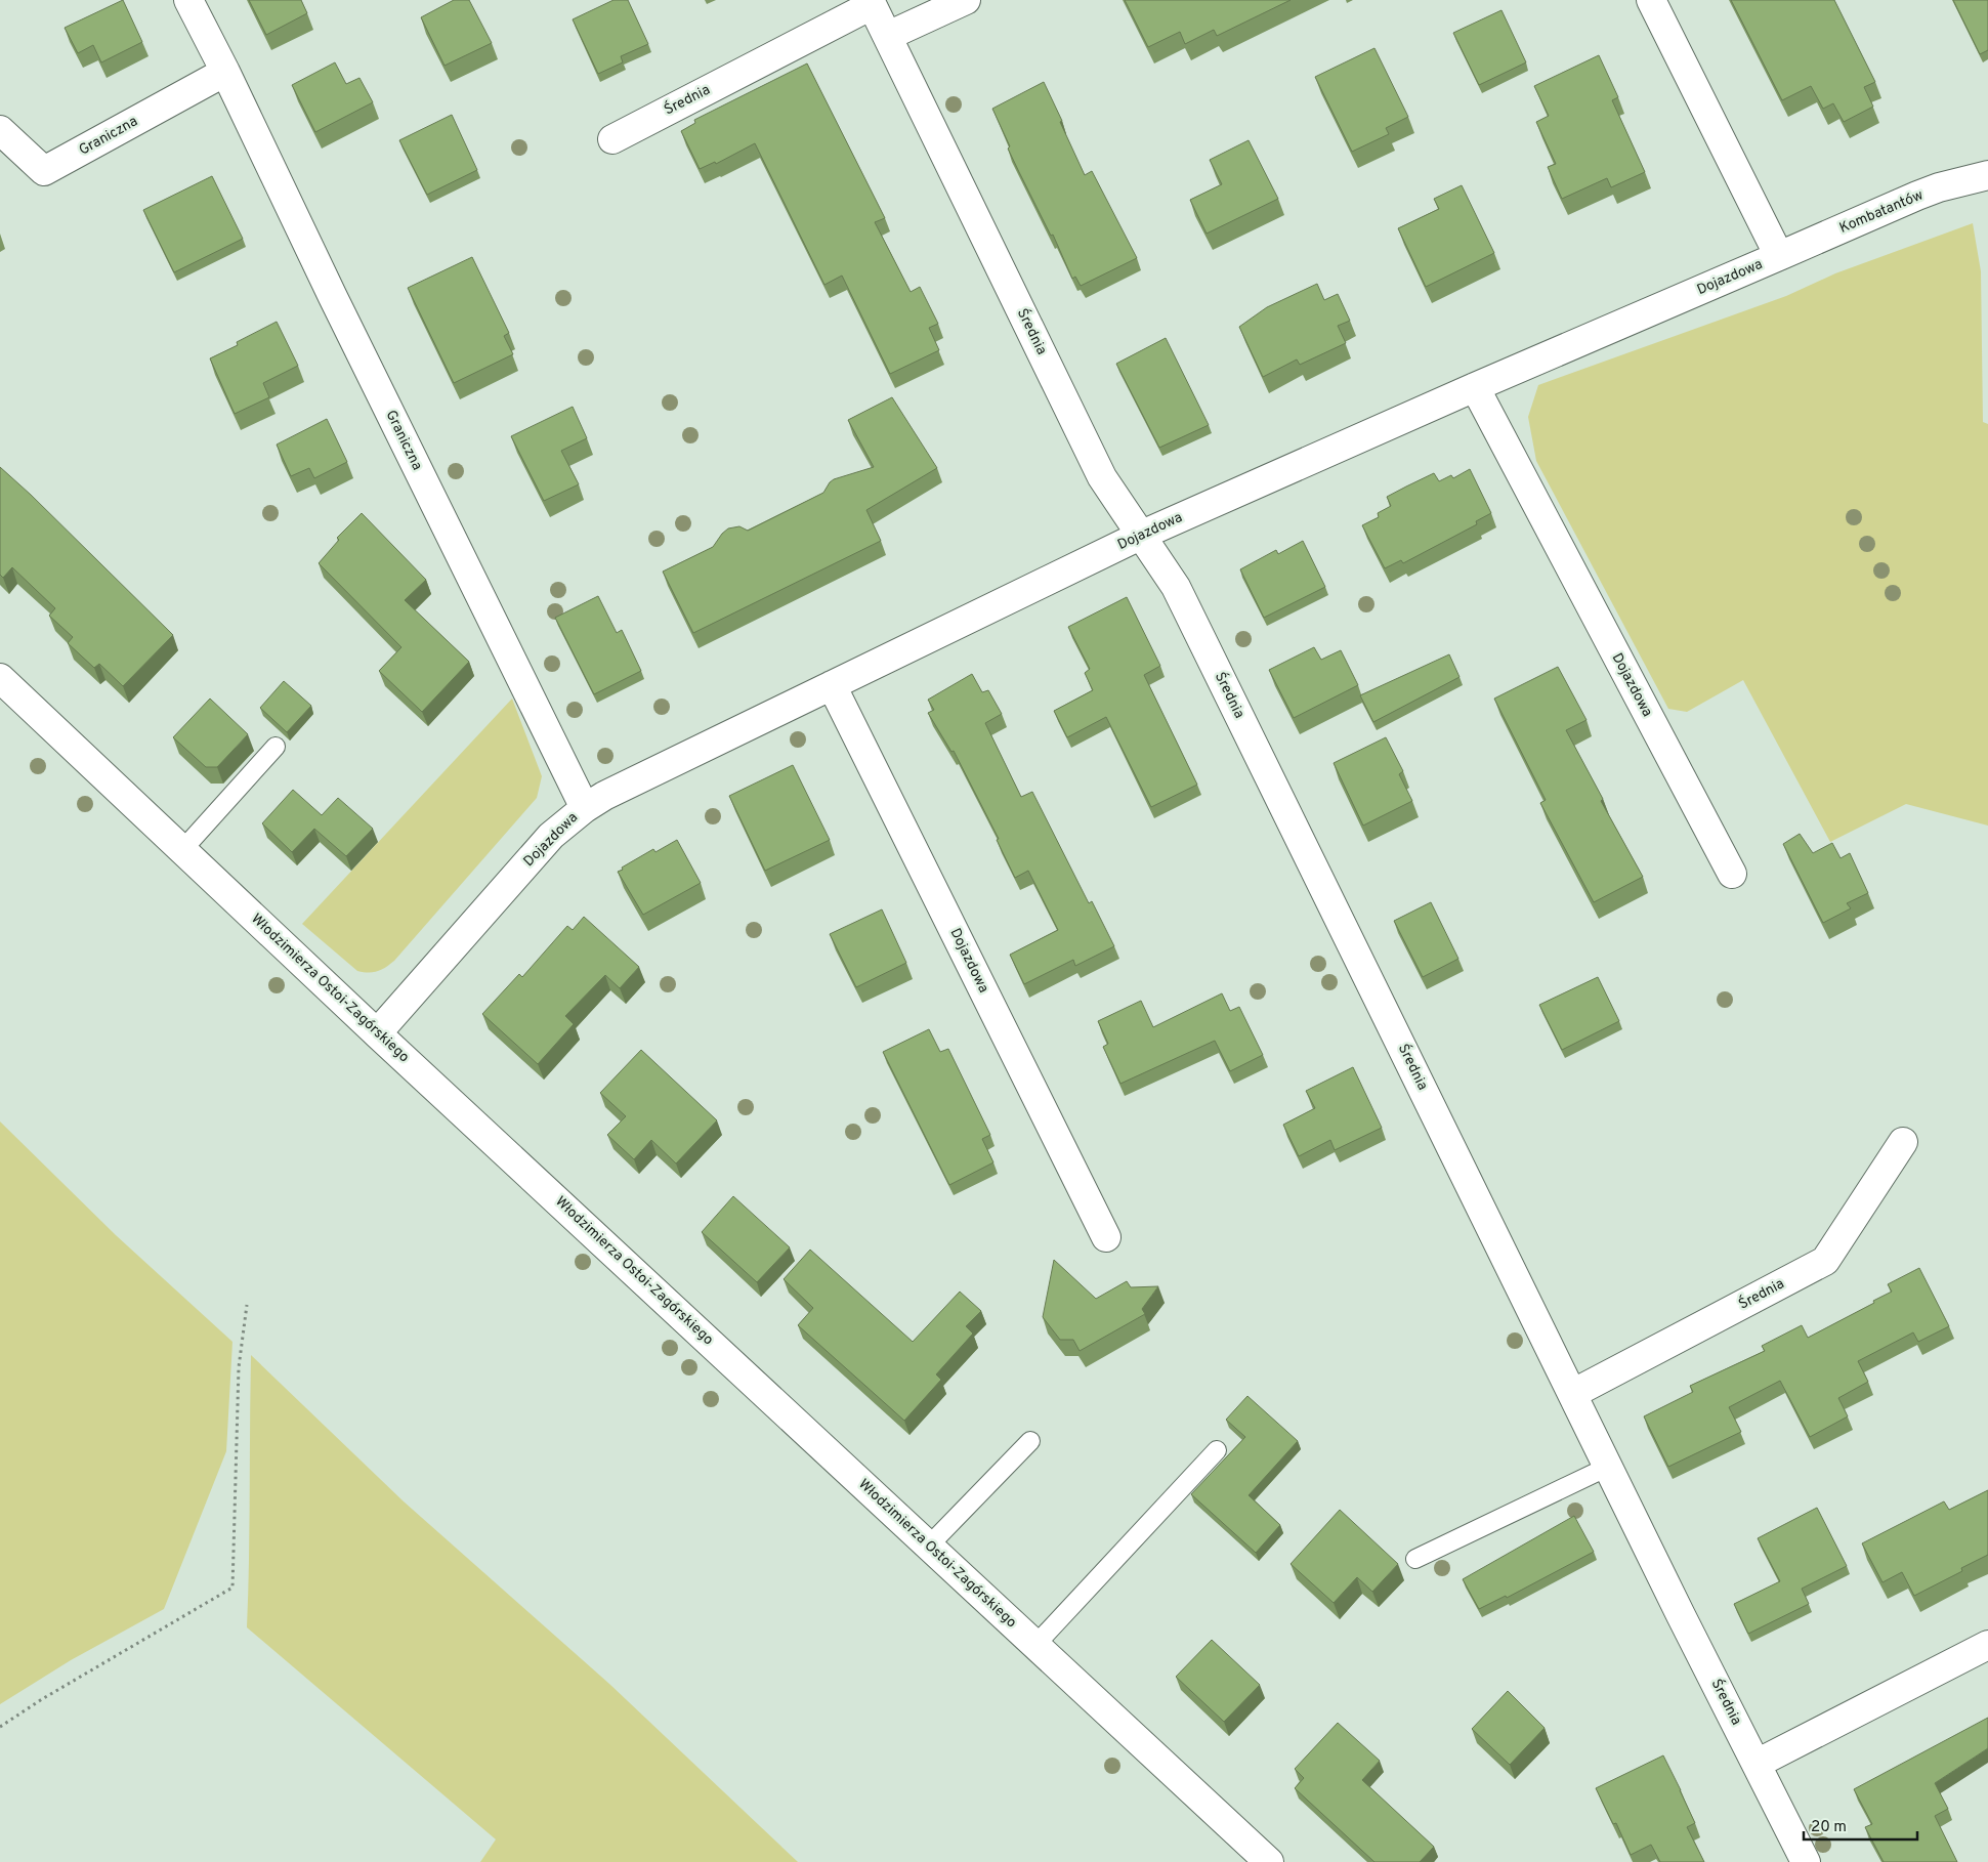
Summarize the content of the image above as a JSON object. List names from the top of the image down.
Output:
{
  "streets": {
    "street": [
      "Średnia",
      "Graniczna",
      "Kombatantów",
      "Dojazdowa",
      "Włodzimierza Ostoi-Zagórskiego"
    ]
  },
  "crossings": [
    ["Średnia", "Dojazdowa"],
    ["Graniczna", "Dojazdowa"],
    ["Kombatantów", "Dojazdowa"],
    ["Dojazdowa", "Włodzimierza Ostoi-Zagórskiego"]
  ],
  "scale_bar": "20 m"
}
